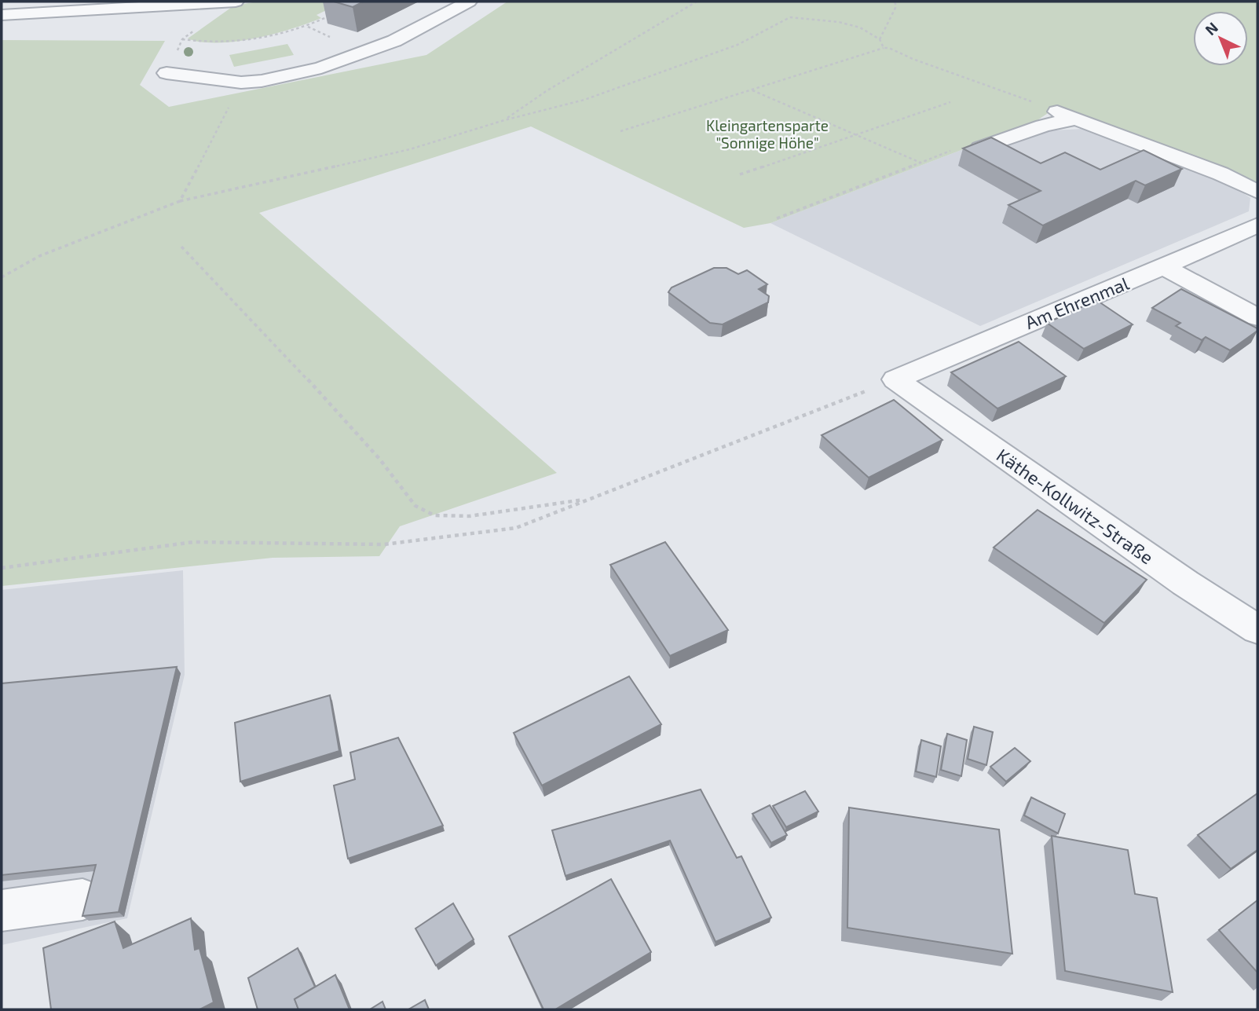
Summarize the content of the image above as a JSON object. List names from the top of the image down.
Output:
{
  "streets": {
    "street": ["Am Ehrenmal", "Käthe-Kollwitz-Straße"]
  },
  "crossings": [
    ["Am Ehrenmal", "Käthe-Kollwitz-Straße"]
  ],
  "parks": ["Kleingartensparte \"Sonnige Höhe\""],
  "north": "top left"
}
